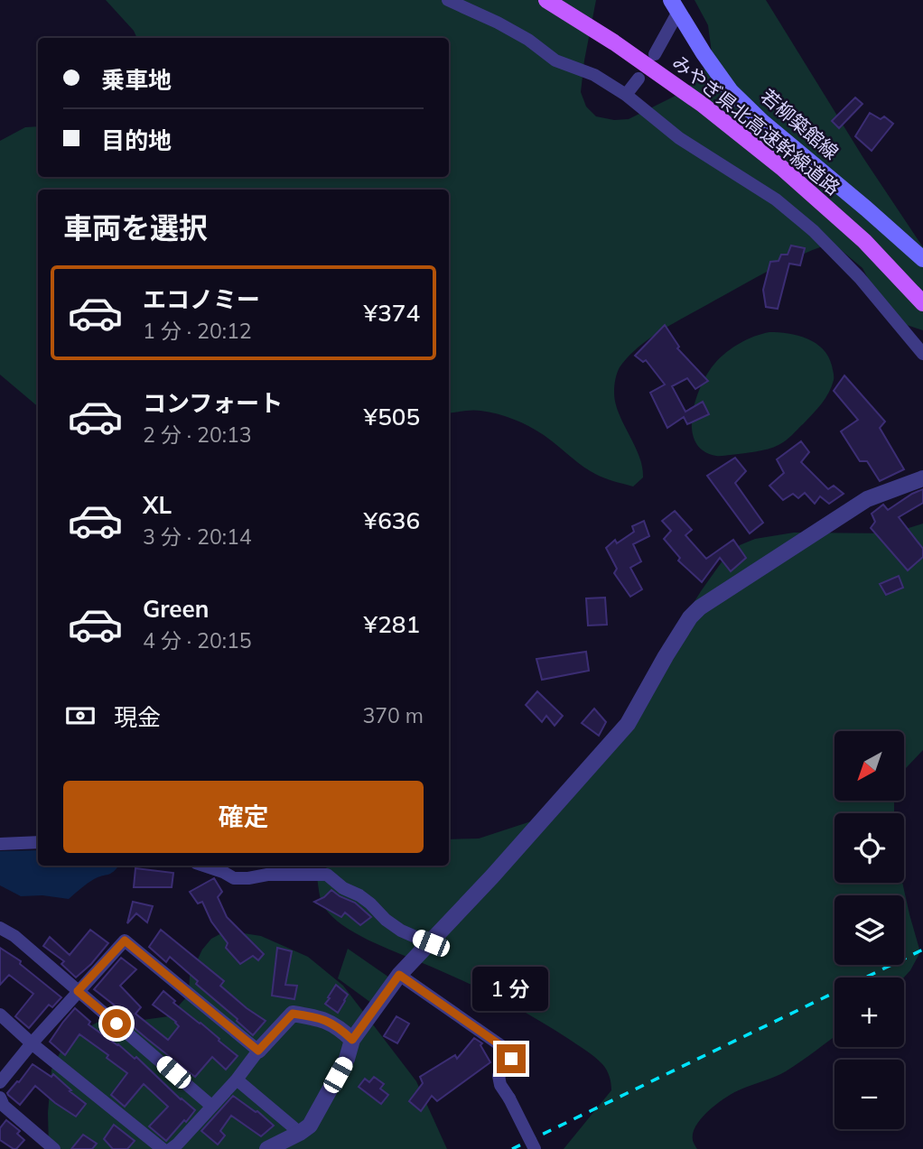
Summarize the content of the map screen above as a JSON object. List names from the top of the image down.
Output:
{
  "streets": {
    "main road": ["若柳築館線", "みやぎ県北高速幹線道路"]
  },
  "north": "bottom left",
  "page": {
    "banner": ["乗車地", "目的地"],
    "heading": "車両を選択",
    "list": [
      {
        "name": "エコノミー",
        "note": "1 分 · 20:12",
        "value": "¥374"
      },
      {
        "name": "コンフォート",
        "note": "2 分 · 20:13",
        "value": "¥505"
      },
      {
        "name": "XL",
        "note": "3 分 · 20:14",
        "value": "¥636"
      },
      {
        "name": "Green",
        "note": "4 分 · 20:15",
        "value": "¥281"
      }
    ],
    "pay": ["現金", "370 m"],
    "map_buttons": ["+", "−"],
    "buttons": "確定",
    "bubble": "1 分"
  }
}
